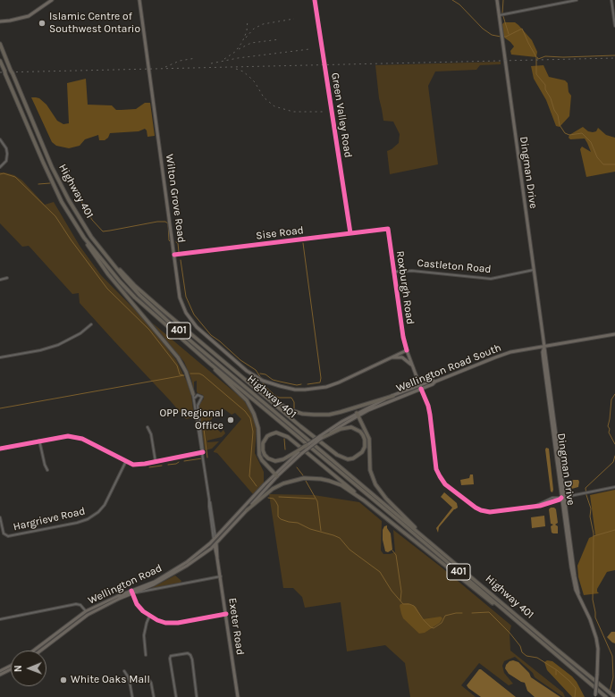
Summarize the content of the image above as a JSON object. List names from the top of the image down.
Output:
{
  "streets": {
    "highway": ["Highway 401", "401"],
    "main road": [
      "Dingman Drive",
      "Wilton Grove Road",
      "Roxburgh Road",
      "Wellington Road South",
      "Wellington Road",
      "Exeter Road"
    ],
    "street": [
      "Green Valley Road",
      "Sise Road",
      "Castleton Road",
      "Hargrieve Road"
    ]
  },
  "crossings": [
    ["Green Valley Road", "Sise Road"],
    ["Dingman Drive", "Castleton Road"],
    ["Dingman Drive", "Roxburgh Road"],
    ["Dingman Drive", "Wellington Road South"],
    ["Wilton Grove Road", "Sise Road"],
    ["Wilton Grove Road", "Roxburgh Road"],
    ["Sise Road", "Roxburgh Road"],
    ["Castleton Road", "Roxburgh Road"],
    ["Roxburgh Road", "Wellington Road South"],
    ["Wellington Road South", "Wellington Road"],
    ["Wellington Road", "Exeter Road"]
  ],
  "places": ["Islamic Centre of Southwest Ontario", "OPP Regional Office", "White Oaks Mall"],
  "north": "left"
}
